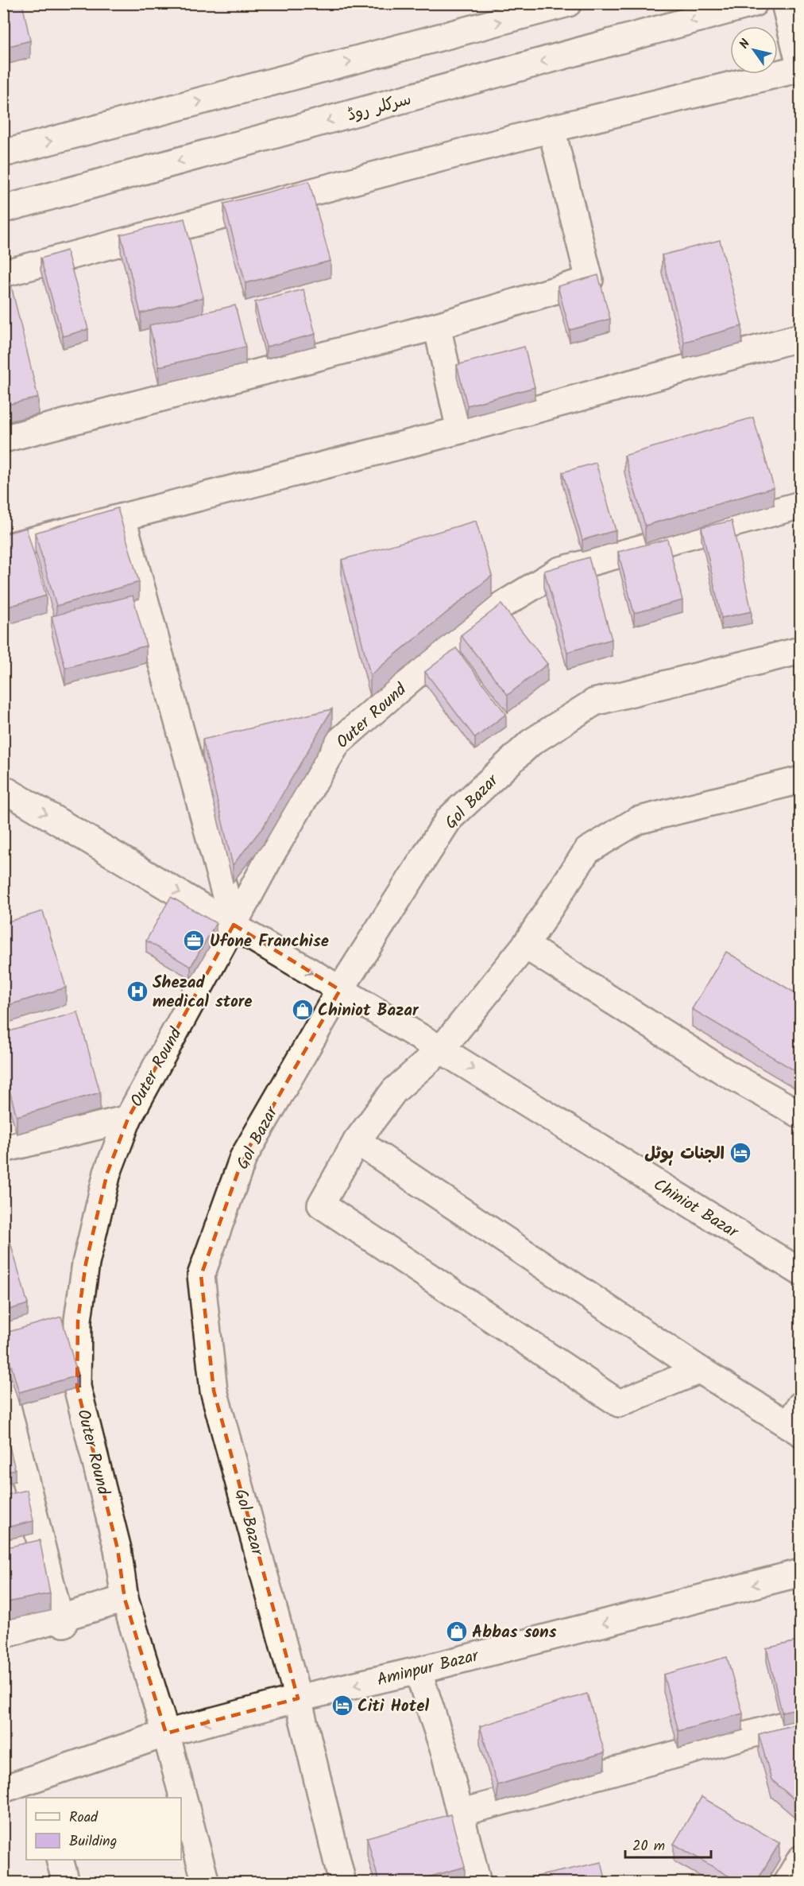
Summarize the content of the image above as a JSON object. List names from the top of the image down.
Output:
{
  "streets": {
    "street": [
      "سرکلر روڈ",
      "Outer Round",
      "Gol Bazar",
      "Chiniot Bazar",
      "Aminpur Bazar"
    ]
  },
  "crossings": [
    ["Outer Round", "Chiniot Bazar"],
    ["Outer Round", "Aminpur Bazar"],
    ["Gol Bazar", "Chiniot Bazar"],
    ["Gol Bazar", "Aminpur Bazar"]
  ],
  "places": {
    "office": ["Ufone Franchise"],
    "hospital": ["Shezad medical store"],
    "shop": ["Chiniot Bazar", "Abbas sons"],
    "hotel": ["الجنات ہوٹل", "Citi Hotel"]
  },
  "legend": ["Road", "Building"],
  "scale_bar": "20 m",
  "north": "top left"
}
